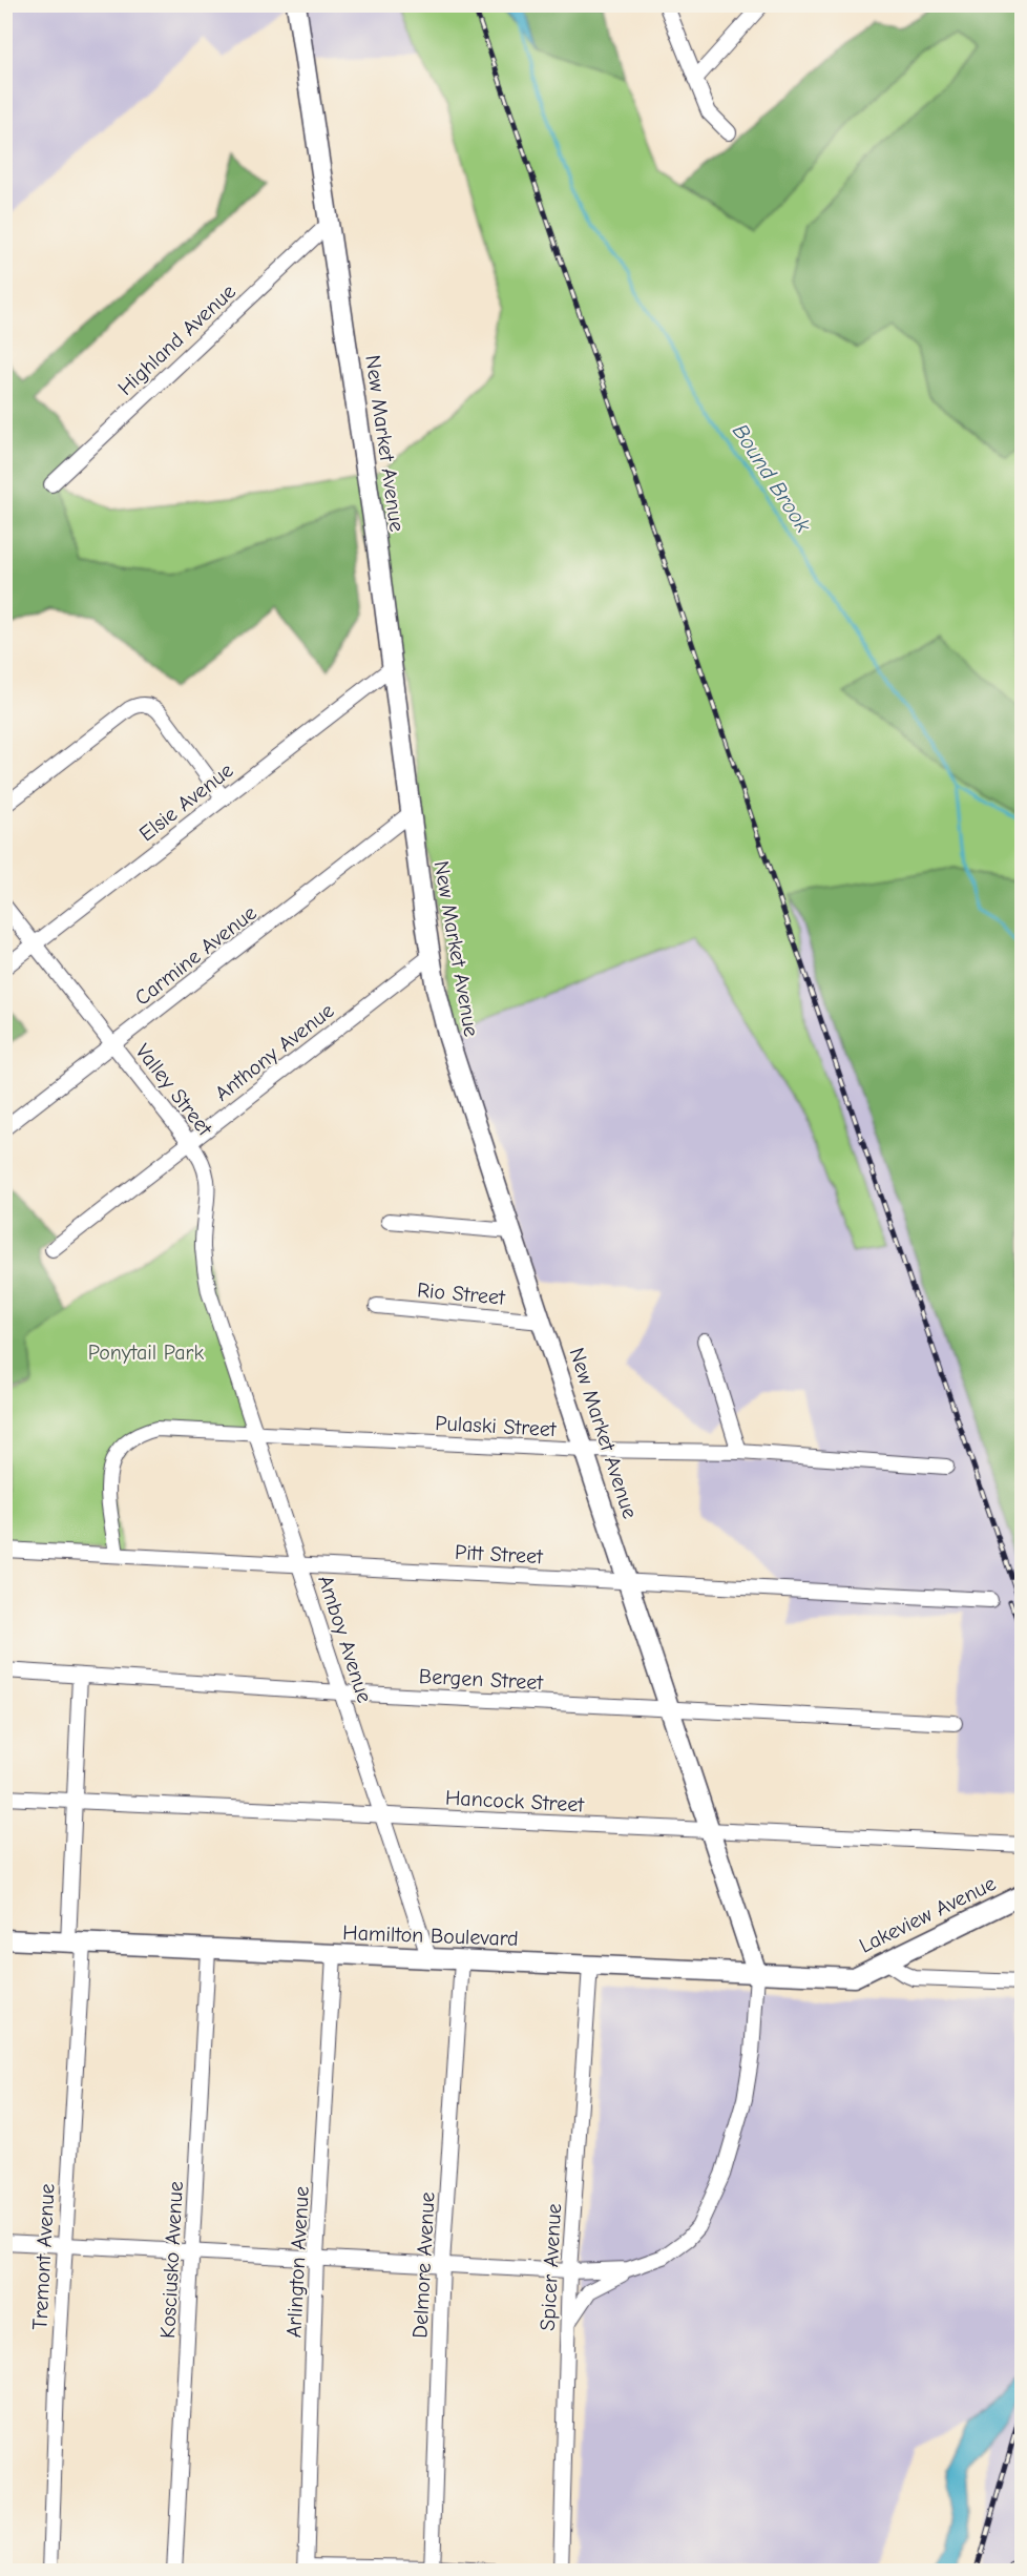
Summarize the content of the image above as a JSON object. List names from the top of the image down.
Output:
{
  "streets": {
    "main road": ["New Market Avenue", "Lakeview Avenue", "Hamilton Boulevard"],
    "street": [
      "Highland Avenue",
      "Elsie Avenue",
      "Carmine Avenue",
      "Anthony Avenue",
      "Valley Street",
      "Rio Street",
      "Pulaski Street",
      "Pitt Street",
      "Amboy Avenue",
      "Bergen Street",
      "Hancock Street",
      "Tremont Avenue",
      "Kosciusko Avenue",
      "Arlington Avenue",
      "Delmore Avenue",
      "Spicer Avenue"
    ]
  },
  "crossings": [
    ["Highland Avenue", "New Market Avenue"],
    ["New Market Avenue", "Elsie Avenue"],
    ["New Market Avenue", "Carmine Avenue"],
    ["New Market Avenue", "Anthony Avenue"],
    ["New Market Avenue", "Rio Street"],
    ["New Market Avenue", "Pulaski Street"],
    ["New Market Avenue", "Pitt Street"],
    ["New Market Avenue", "Bergen Street"],
    ["New Market Avenue", "Hancock Street"],
    ["New Market Avenue", "Hamilton Boulevard"],
    ["Elsie Avenue", "Valley Street"],
    ["Carmine Avenue", "Valley Street"],
    ["Anthony Avenue", "Valley Street"],
    ["Valley Street", "Amboy Avenue"],
    ["Pulaski Street", "Pitt Street"],
    ["Pulaski Street", "Amboy Avenue"],
    ["Pitt Street", "Amboy Avenue"],
    ["Amboy Avenue", "Bergen Street"],
    ["Amboy Avenue", "Hancock Street"],
    ["Amboy Avenue", "Hamilton Boulevard"],
    ["Bergen Street", "Tremont Avenue"],
    ["Hancock Street", "Tremont Avenue"],
    ["Lakeview Avenue", "Hamilton Boulevard"],
    ["Hamilton Boulevard", "Tremont Avenue"],
    ["Hamilton Boulevard", "Kosciusko Avenue"],
    ["Hamilton Boulevard", "Arlington Avenue"],
    ["Hamilton Boulevard", "Delmore Avenue"],
    ["Hamilton Boulevard", "Spicer Avenue"]
  ],
  "water": ["Bound Brook"],
  "parks": ["Ponytail Park"]
}
